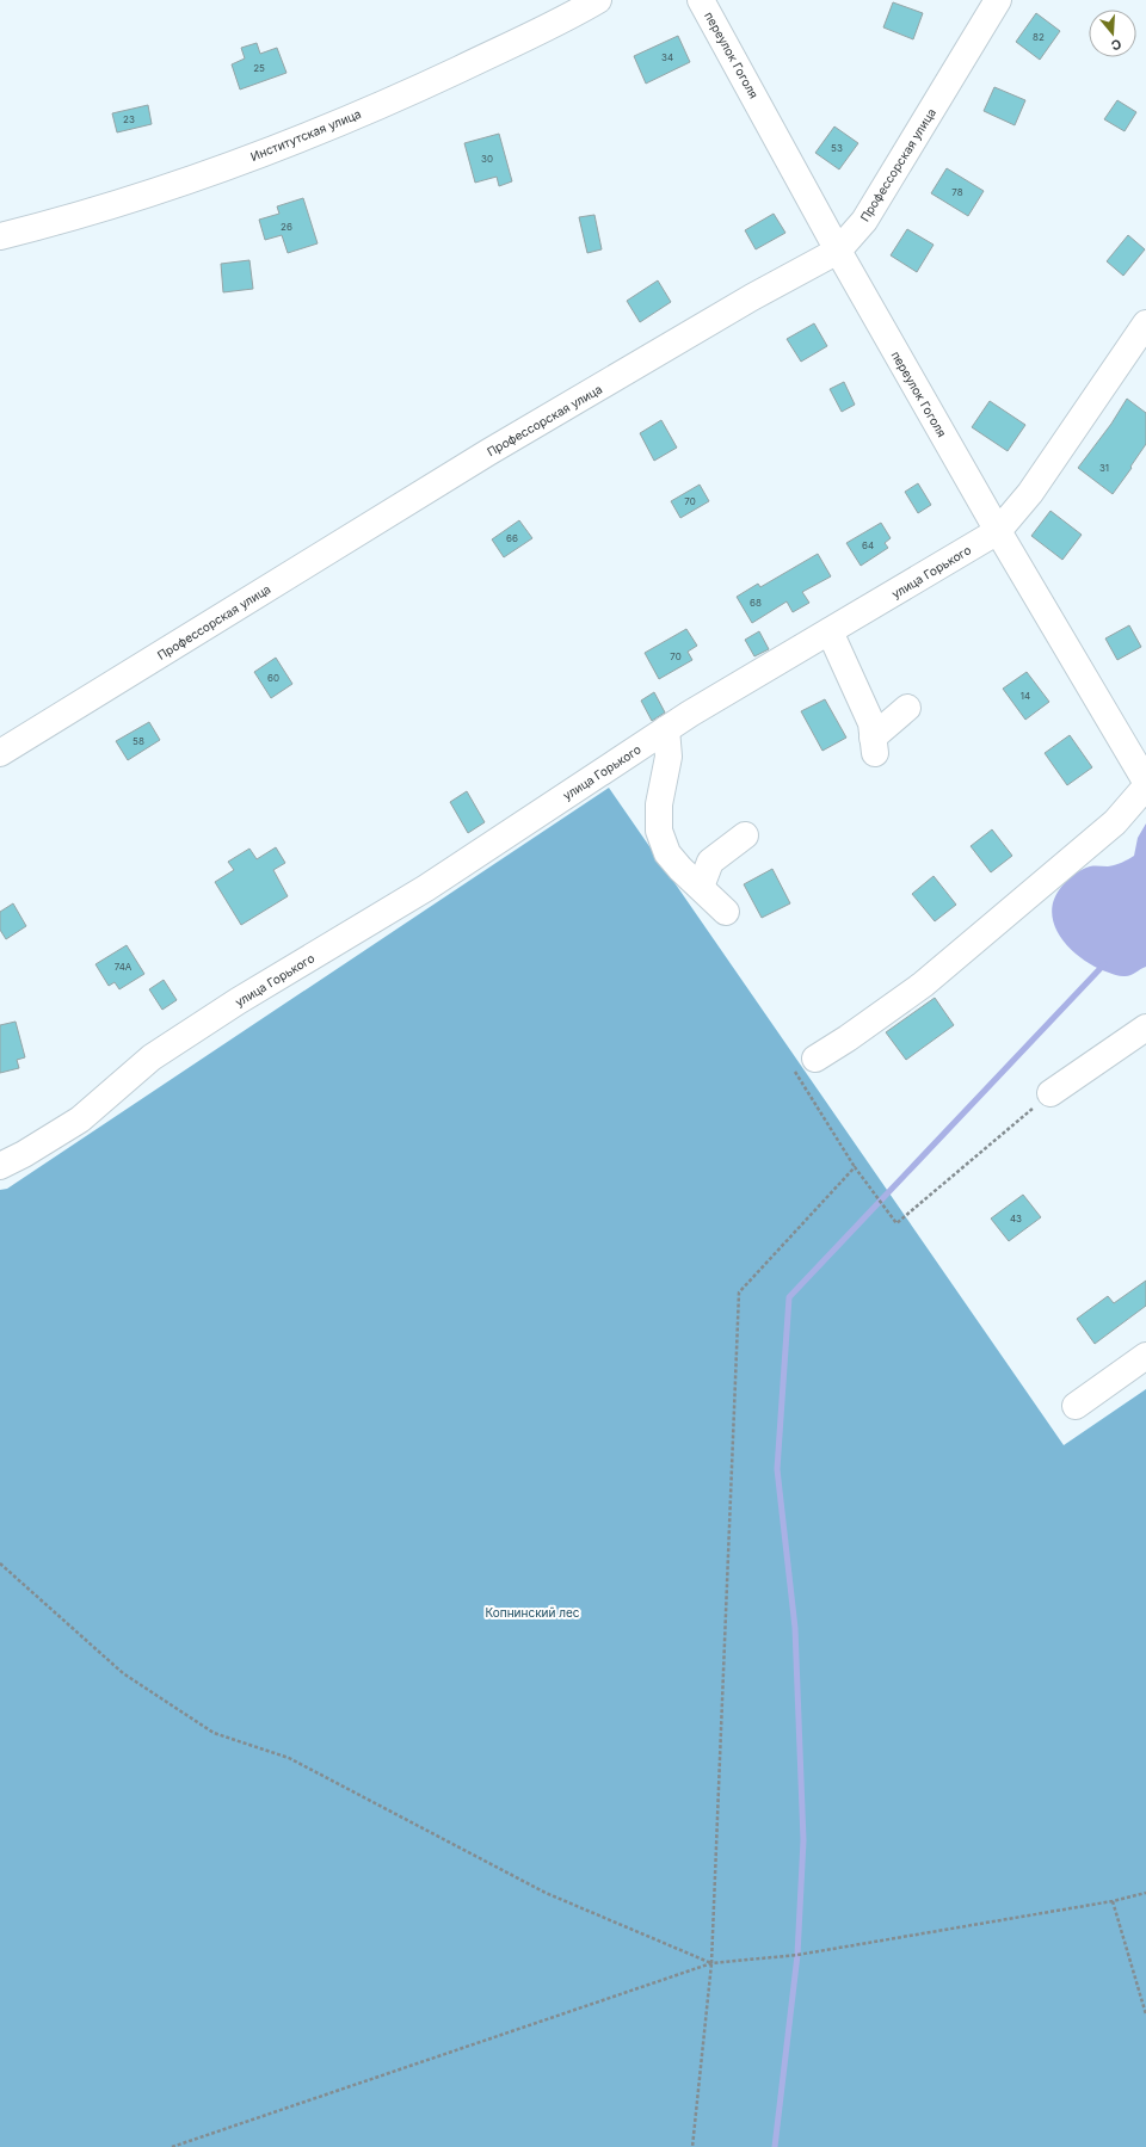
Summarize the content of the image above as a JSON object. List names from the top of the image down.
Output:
{
  "streets": {
    "street": [
      "переулок Гоголя",
      "Институтская улица",
      "Профессорская улица",
      "улица Горького"
    ]
  },
  "crossings": [
    ["переулок Гоголя", "Профессорская улица"],
    ["переулок Гоголя", "улица Горького"]
  ],
  "parks": ["Копнинский лес"],
  "house_numbers": [
    "82",
    "34",
    "25",
    "23",
    "53",
    "30",
    "78",
    "26",
    "31",
    "70",
    "66",
    "64",
    "68",
    "70",
    "60",
    "14",
    "58",
    "74А",
    "43"
  ],
  "north": "bottom"
}
